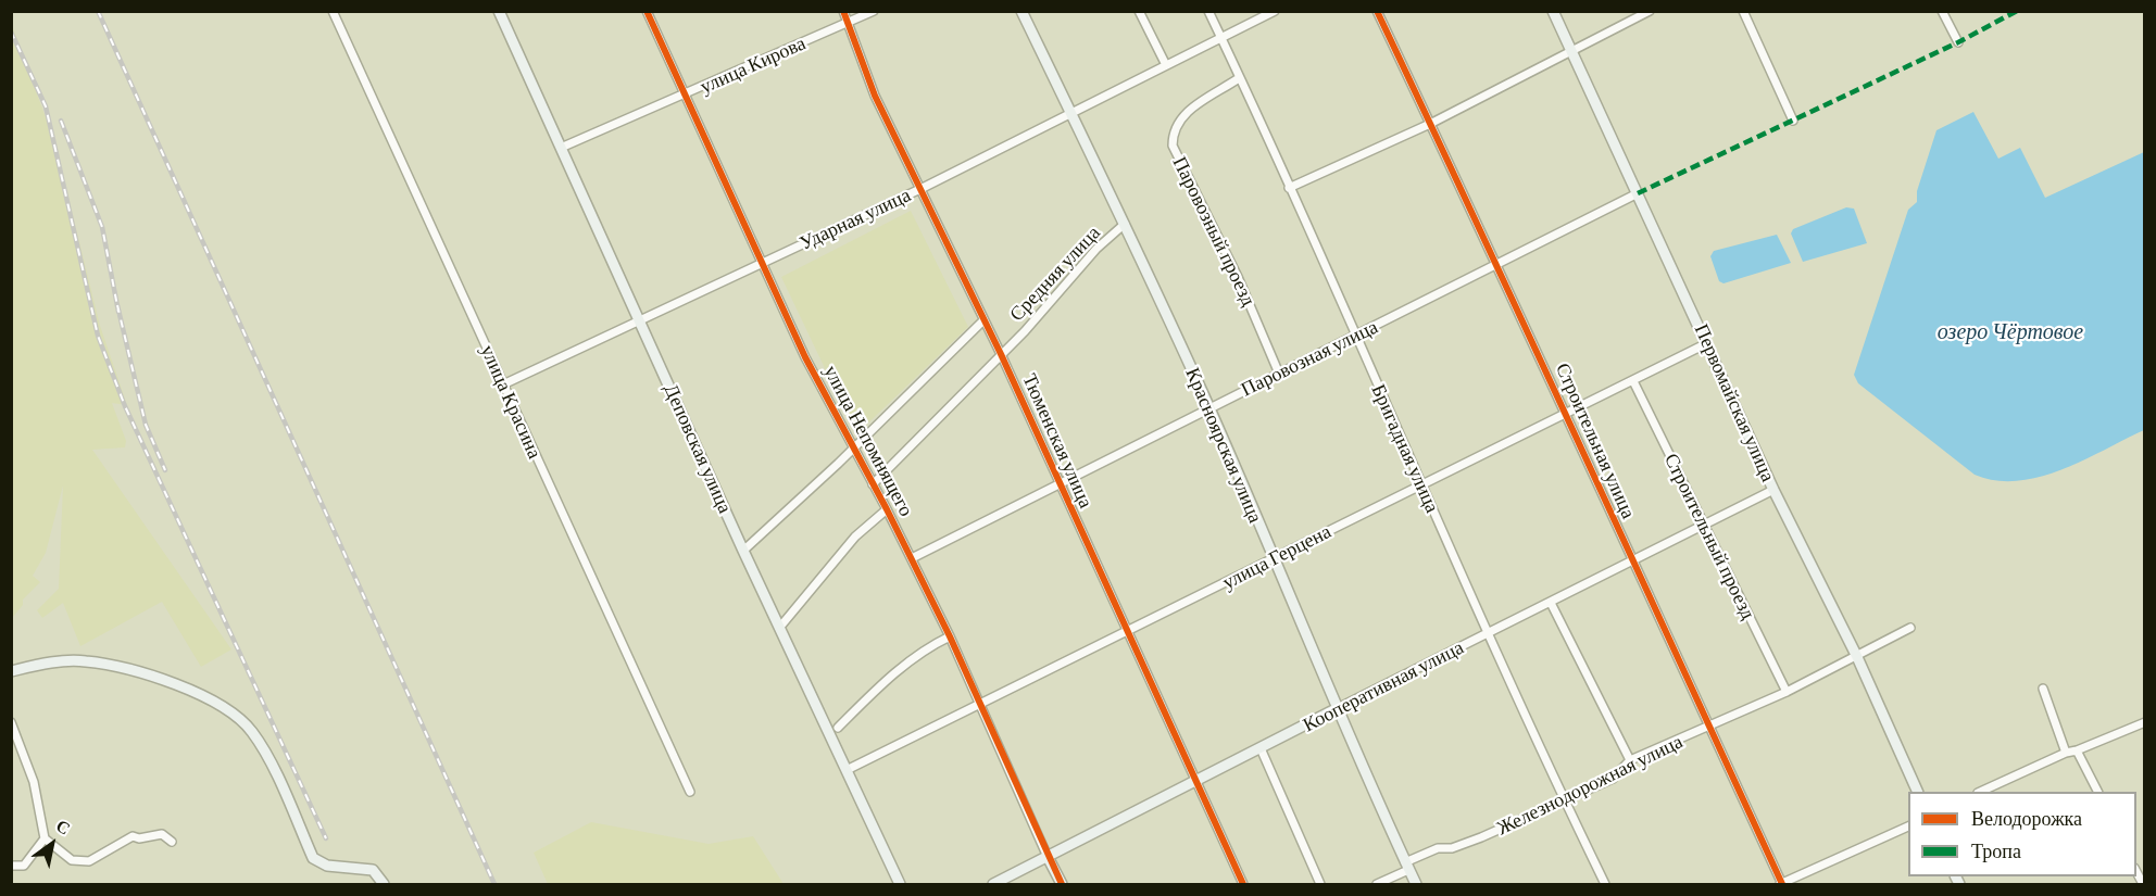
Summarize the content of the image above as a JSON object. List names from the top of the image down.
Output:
{
  "streets": {
    "main road": [
      "Первомайская улица",
      "улица Непомнящего",
      "Красноярская улица",
      "Деповская улица",
      "Кооперативная улица"
    ],
    "street": [
      "улица Кирова",
      "Ударная улица",
      "Паровозный проезд",
      "Средняя улица",
      "Паровозная улица",
      "улица Красина",
      "Тюменская улица",
      "Строительная улица",
      "Бригадная улица",
      "Строительный проезд",
      "улица Герцена",
      "Железнодорожная улица"
    ]
  },
  "crossings": [
    ["улица Кирова", "улица Непомнящего"],
    ["улица Кирова", "Тюменская улица"],
    ["улица Кирова", "Деповская улица"],
    ["Ударная улица", "улица Красина"],
    ["Ударная улица", "улица Непомнящего"],
    ["Ударная улица", "Тюменская улица"],
    ["Ударная улица", "Красноярская улица"],
    ["Ударная улица", "Деповская улица"],
    ["Ударная улица", "Бригадная улица"],
    ["Паровозный проезд", "Паровозная улица"],
    ["Паровозный проезд", "Бригадная улица"],
    ["Средняя улица", "улица Непомнящего"],
    ["Средняя улица", "Тюменская улица"],
    ["Средняя улица", "Красноярская улица"],
    ["Паровозная улица", "Первомайская улица"],
    ["Паровозная улица", "улица Непомнящего"],
    ["Паровозная улица", "Тюменская улица"],
    ["Паровозная улица", "Строительная улица"],
    ["Паровозная улица", "Красноярская улица"],
    ["Паровозная улица", "Бригадная улица"],
    ["Первомайская улица", "улица Герцена"],
    ["Первомайская улица", "Кооперативная улица"],
    ["Первомайская улица", "Железнодорожная улица"],
    ["улица Непомнящего", "улица Герцена"],
    ["улица Непомнящего", "Кооперативная улица"],
    ["Тюменская улица", "улица Герцена"],
    ["Тюменская улица", "Кооперативная улица"],
    ["Строительная улица", "улица Герцена"],
    ["Строительная улица", "Кооперативная улица"],
    ["Строительная улица", "Железнодорожная улица"],
    ["Красноярская улица", "улица Герцена"],
    ["Красноярская улица", "Кооперативная улица"],
    ["Красноярская улица", "Железнодорожная улица"],
    ["Деповская улица", "улица Герцена"],
    ["Бригадная улица", "улица Герцена"],
    ["Бригадная улица", "Кооперативная улица"],
    ["Бригадная улица", "Железнодорожная улица"],
    ["Строительный проезд", "улица Герцена"],
    ["Строительный проезд", "Кооперативная улица"],
    ["Строительный проезд", "Железнодорожная улица"]
  ],
  "water": ["озеро Чёртовое"],
  "legend": ["Велодорожка", "Тропа"],
  "north": "top right"
}
